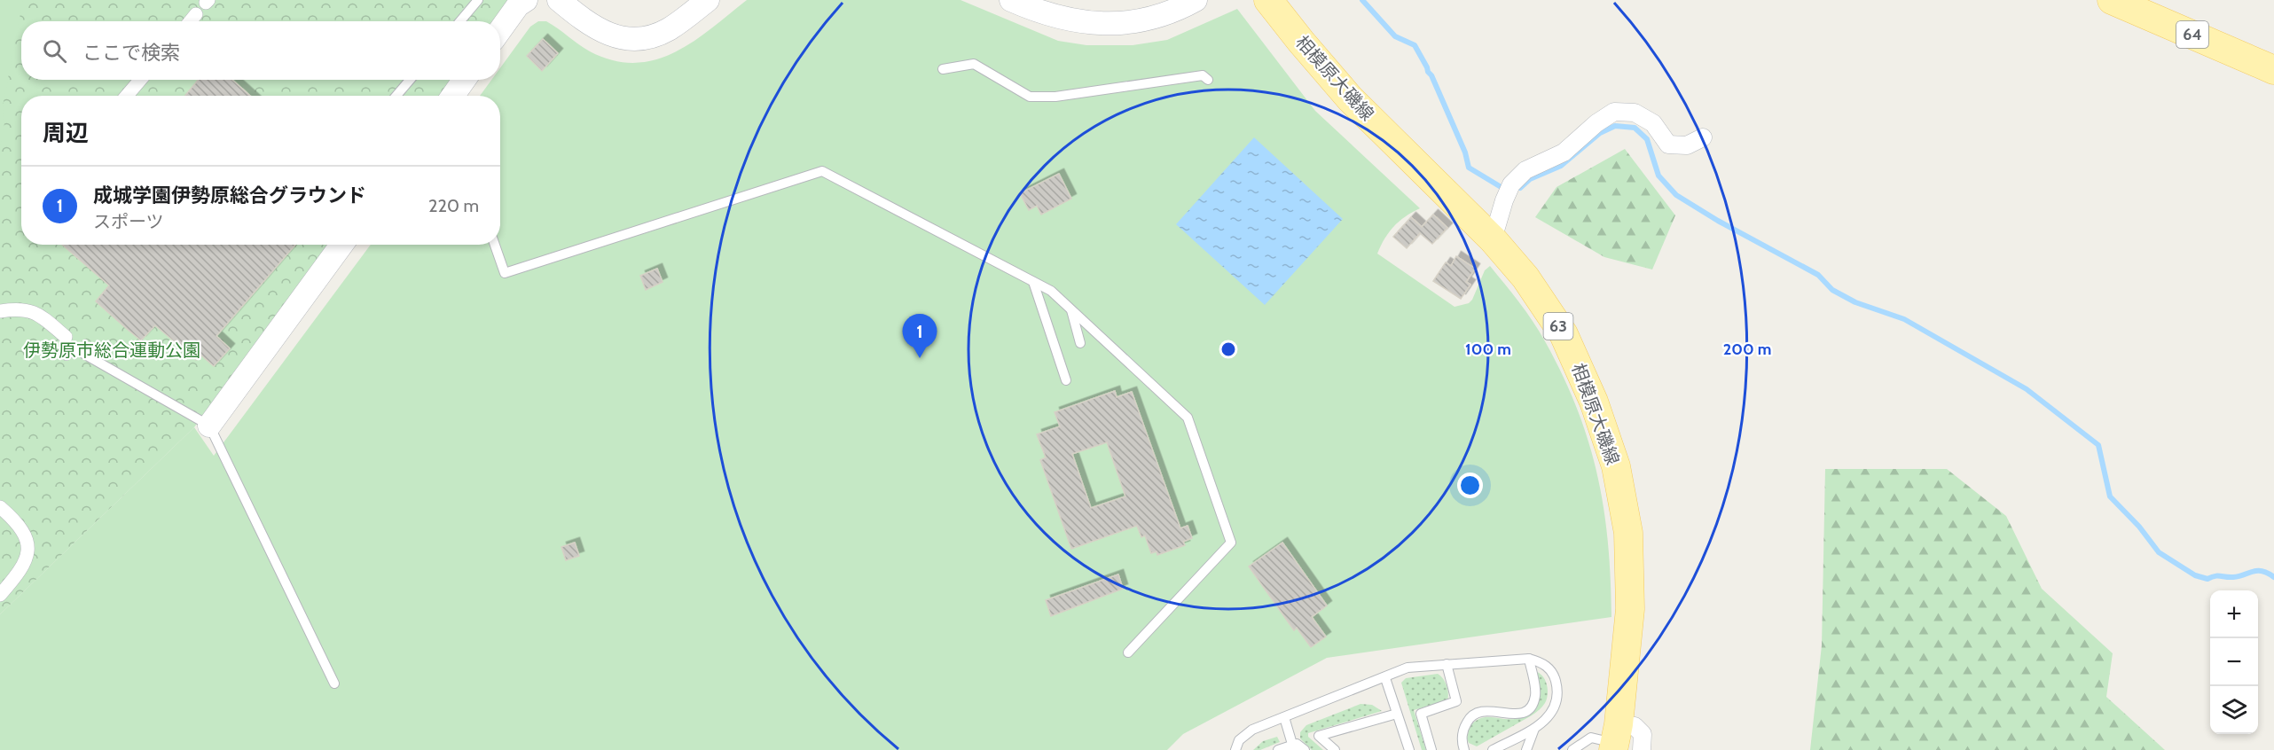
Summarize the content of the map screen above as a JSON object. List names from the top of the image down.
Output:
{
  "streets": {
    "main road": ["64", "相模原大磯線", "63"]
  },
  "parks": ["伊勢原市総合運動公園"],
  "page": {
    "search": "ここで検索",
    "heading": "周辺",
    "list": [
      {
        "mark": "1",
        "name": "成城学園伊勢原総合グラウンド",
        "note": "スポーツ",
        "value": "220 m"
      }
    ],
    "pins": "1",
    "map_buttons": ["+", "−"]
  },
  "rings": ["100 m", "200 m"]
}
